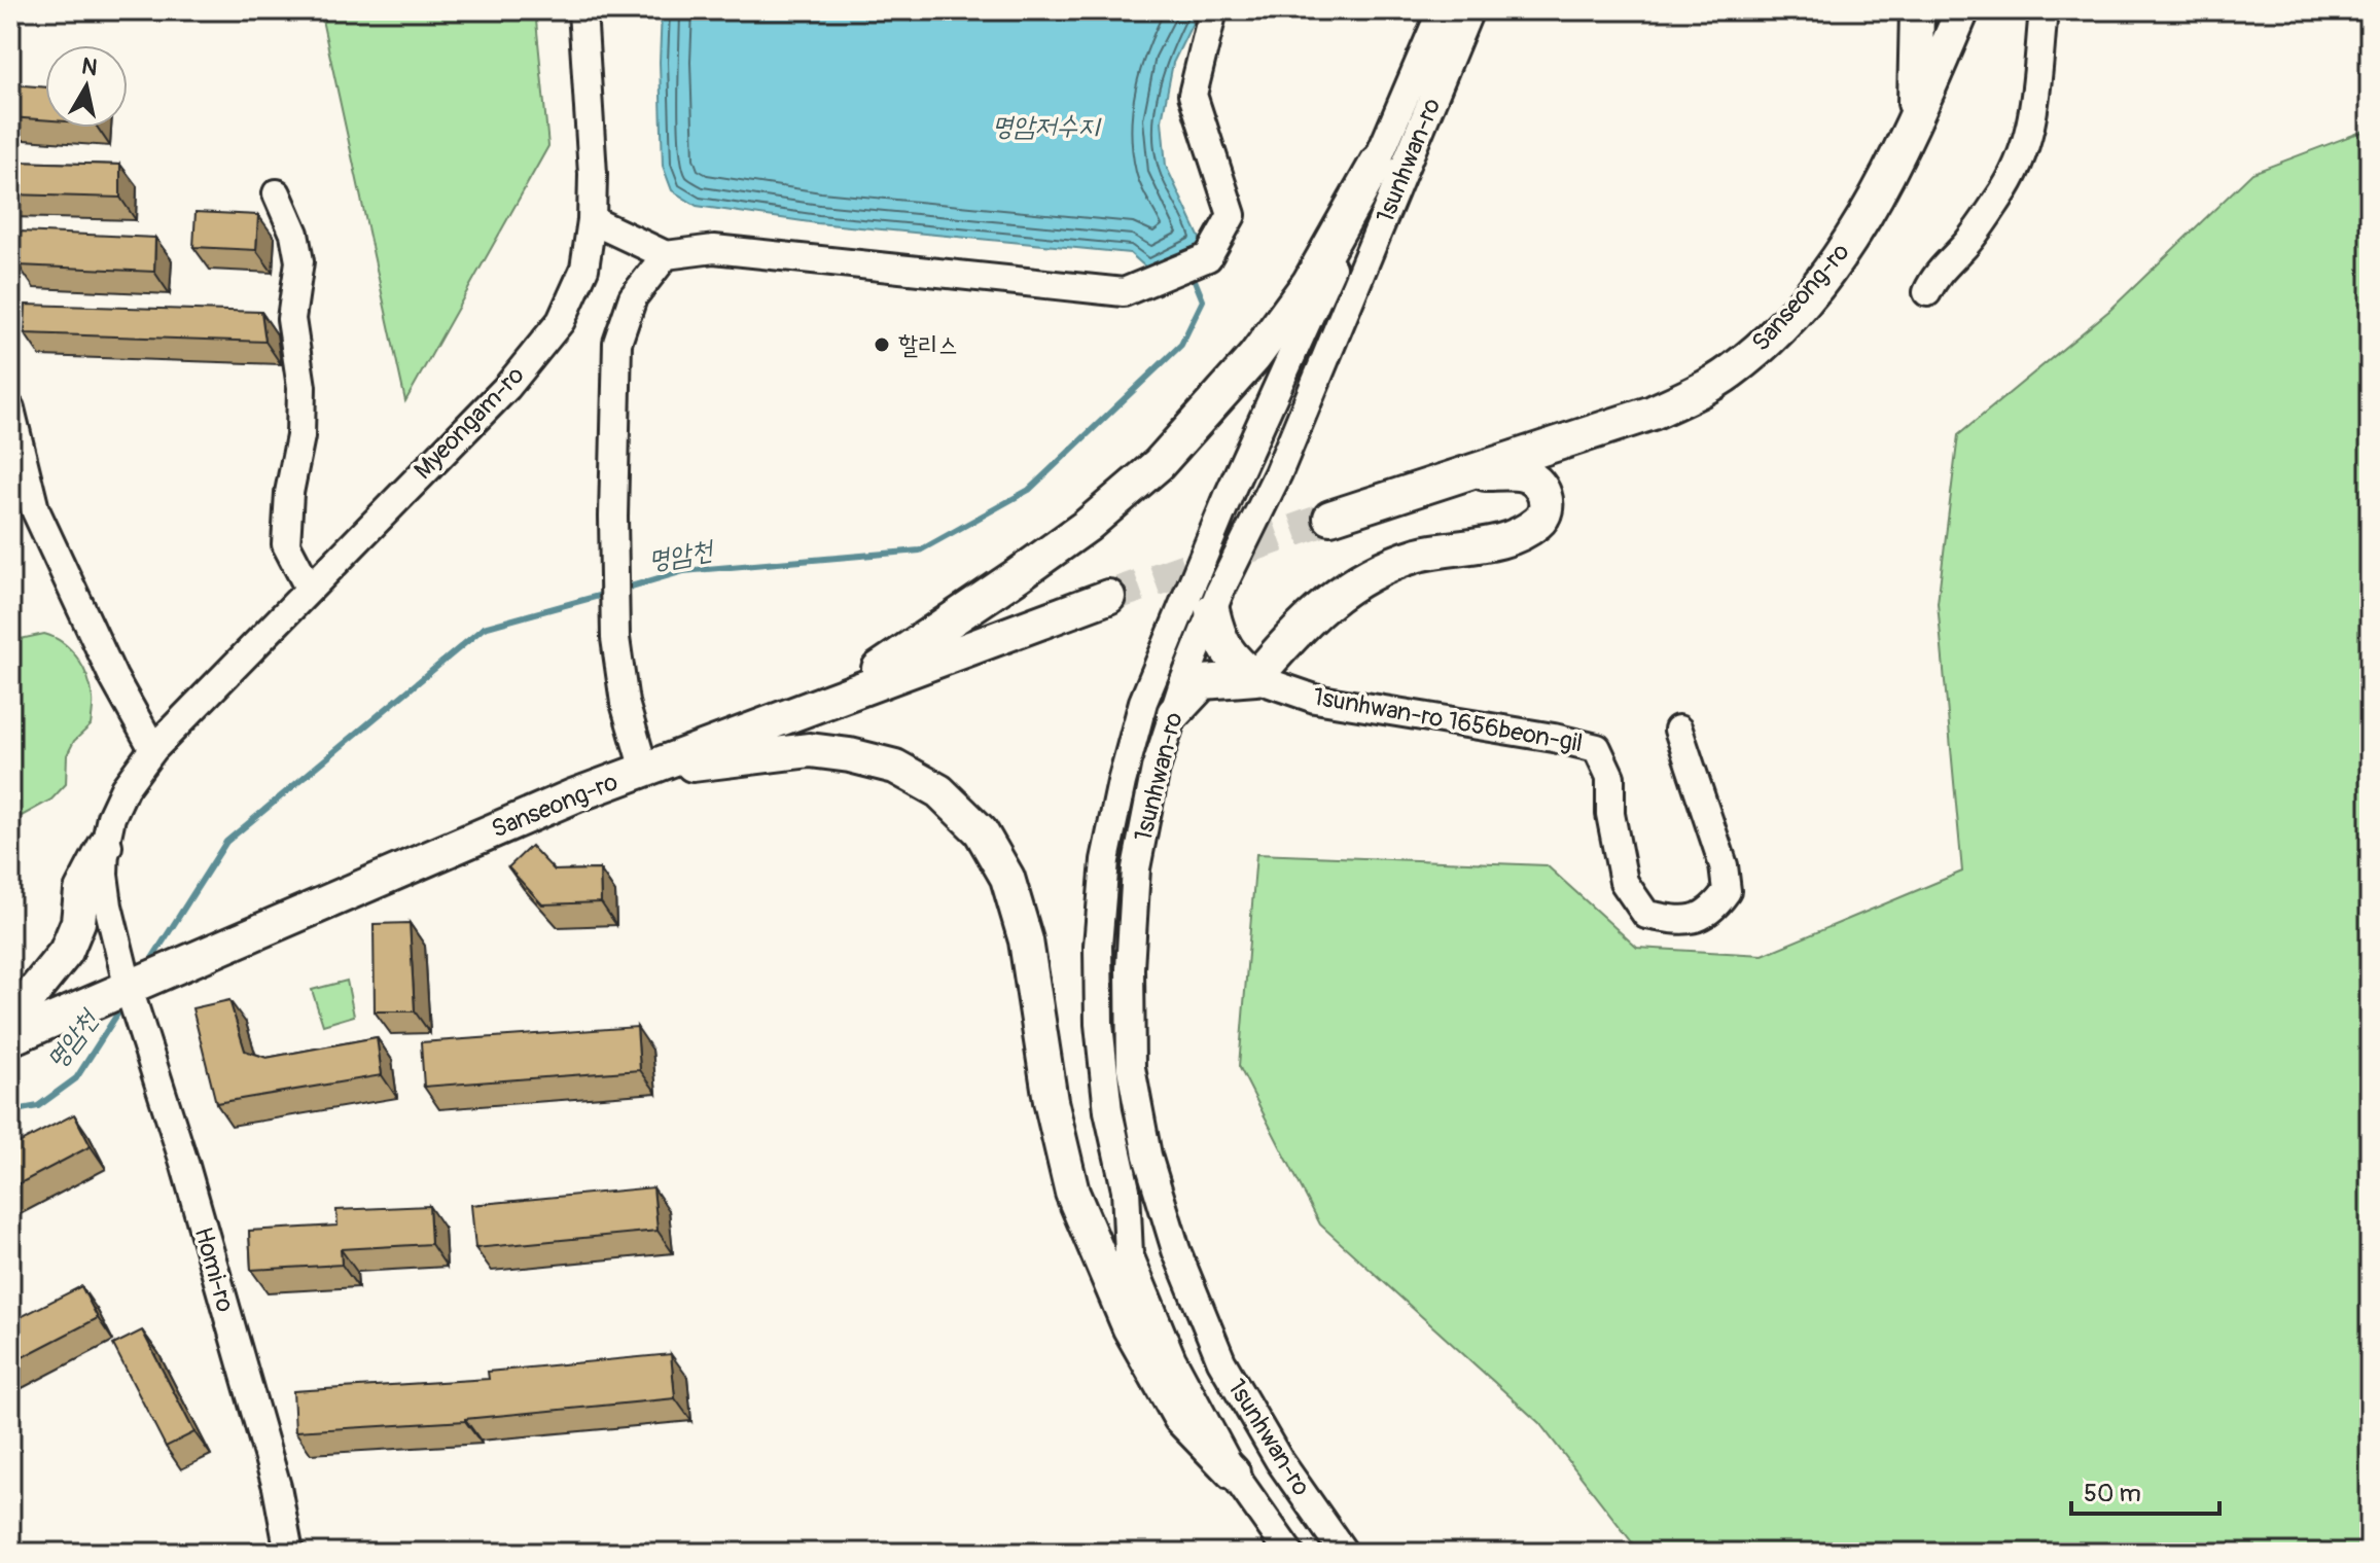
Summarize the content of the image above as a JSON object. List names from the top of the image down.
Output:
{
  "streets": {
    "main road": ["Sanseong-ro"],
    "street": [
      "1sunhwan-ro",
      "Myeongam-ro",
      "1sunhwan-ro 1656beon-gil",
      "Homi-ro"
    ]
  },
  "crossings": [
    ["Sanseong-ro", "Myeongam-ro"],
    ["Sanseong-ro", "Homi-ro"],
    ["Myeongam-ro", "Homi-ro"]
  ],
  "water": ["명암저수지", "명암천"],
  "places": ["할리스"],
  "scale_bar": "50 m",
  "north": "top"
}
